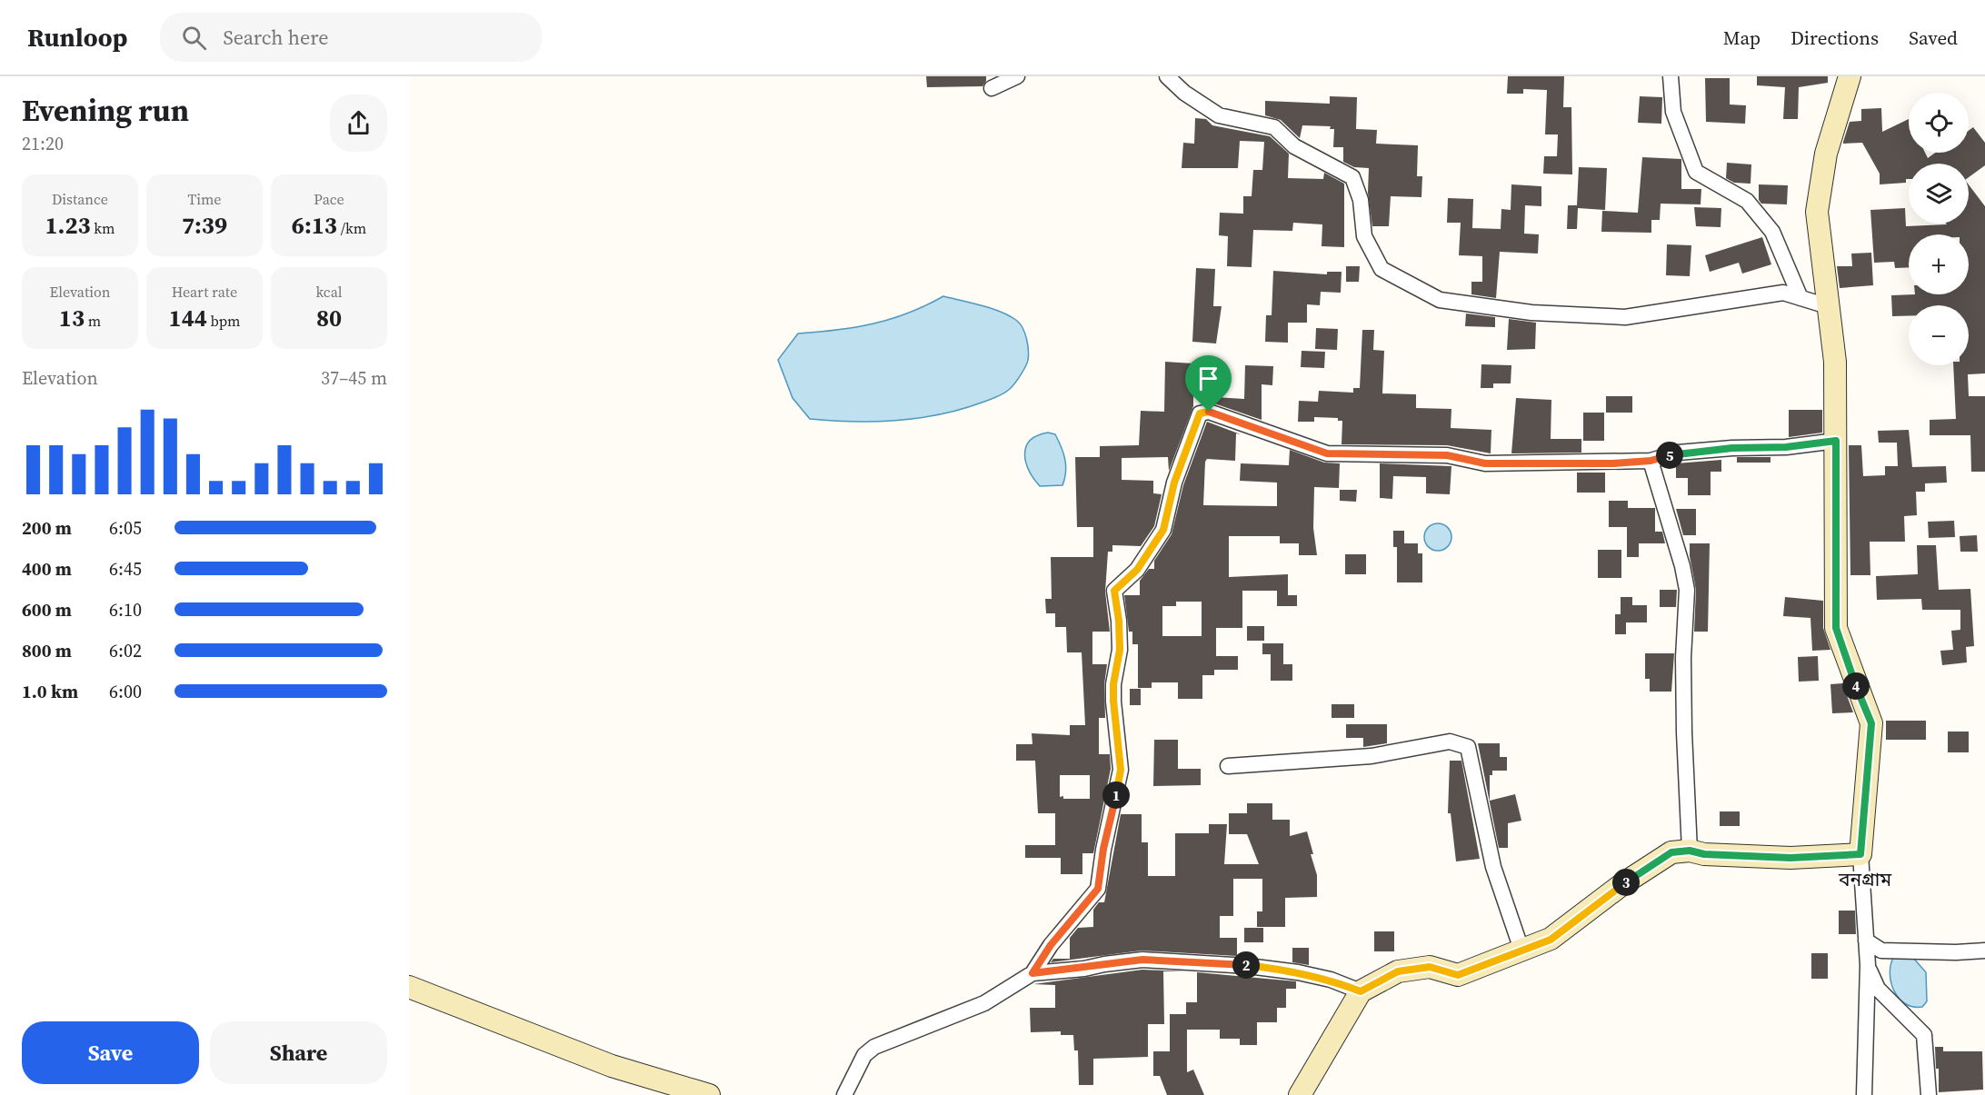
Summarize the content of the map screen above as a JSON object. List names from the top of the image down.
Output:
{
  "districts": ["বনগ্রাম"],
  "page": {
    "header": "Runloop",
    "search": "Search here",
    "nav": ["Map", "Directions", "Saved"],
    "heading": ["Evening run", "21:20"],
    "map_buttons": ["+", "−"],
    "stats": [
      ["Distance", "1.23 km"],
      ["Time", "7:39"],
      ["Pace", "6:13 /km"],
      ["Elevation", "13 m"],
      ["Heart rate", "144 bpm"],
      ["kcal", "80"]
    ],
    "chart": ["Elevation", "37–45 m"],
    "pins": [
      "5",
      "4",
      "1",
      "3",
      "2"
    ],
    "list": [
      {
        "name": "200 m",
        "note": "6:05"
      },
      {
        "name": "400 m",
        "note": "6:45"
      },
      {
        "name": "600 m",
        "note": "6:10"
      },
      {
        "name": "800 m",
        "note": "6:02"
      },
      {
        "name": "1.0 km",
        "note": "6:00"
      }
    ],
    "buttons": ["Save", "Share"]
  }
}
